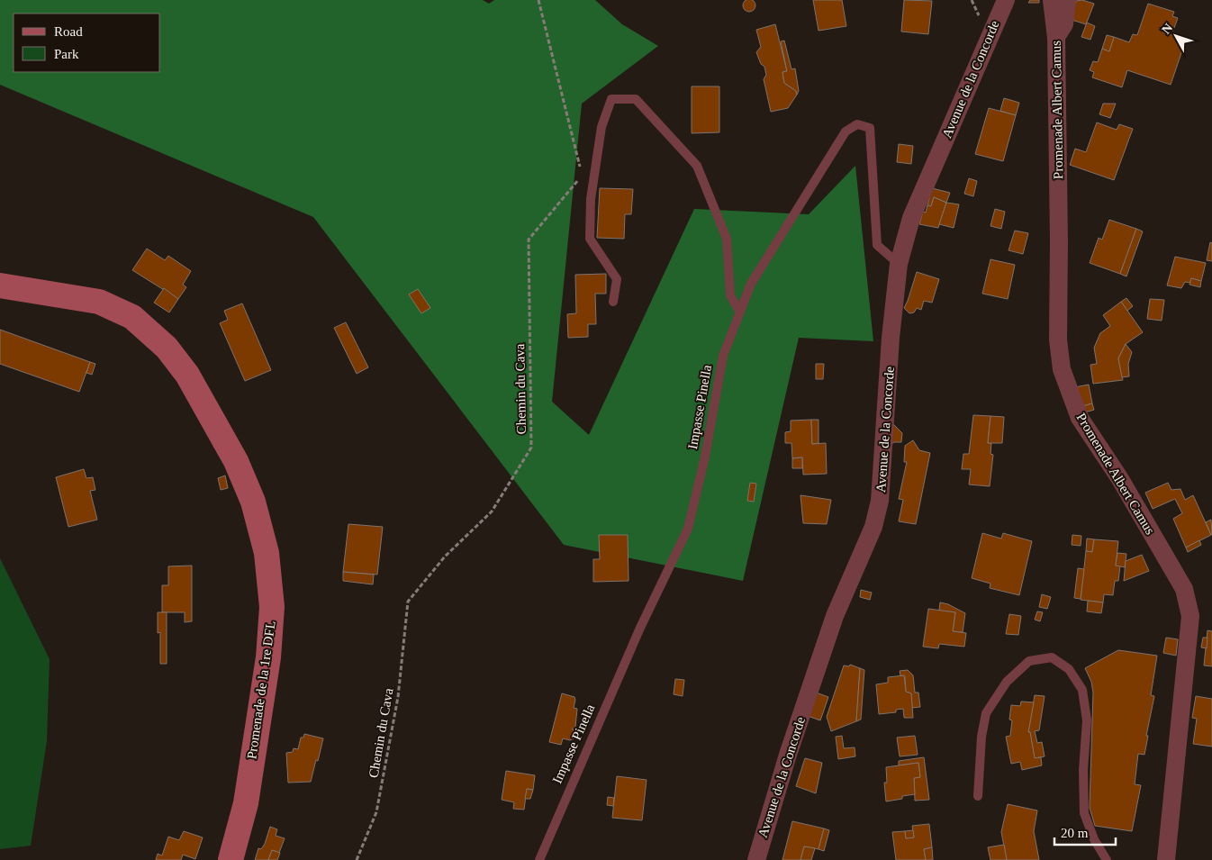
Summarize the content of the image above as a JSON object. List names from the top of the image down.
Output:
{
  "streets": {
    "street": ["Avenue de la Concorde", "Promenade Albert Camus", "Promenade de la 1re DFL"],
    "lane": ["Impasse Pinella"],
    "path": ["Chemin du Cava"]
  },
  "crossings": [
    ["Avenue de la Concorde", "Impasse Pinella"]
  ],
  "legend": ["Road", "Park"],
  "scale_bar": "20 m",
  "north": "top left"
}
